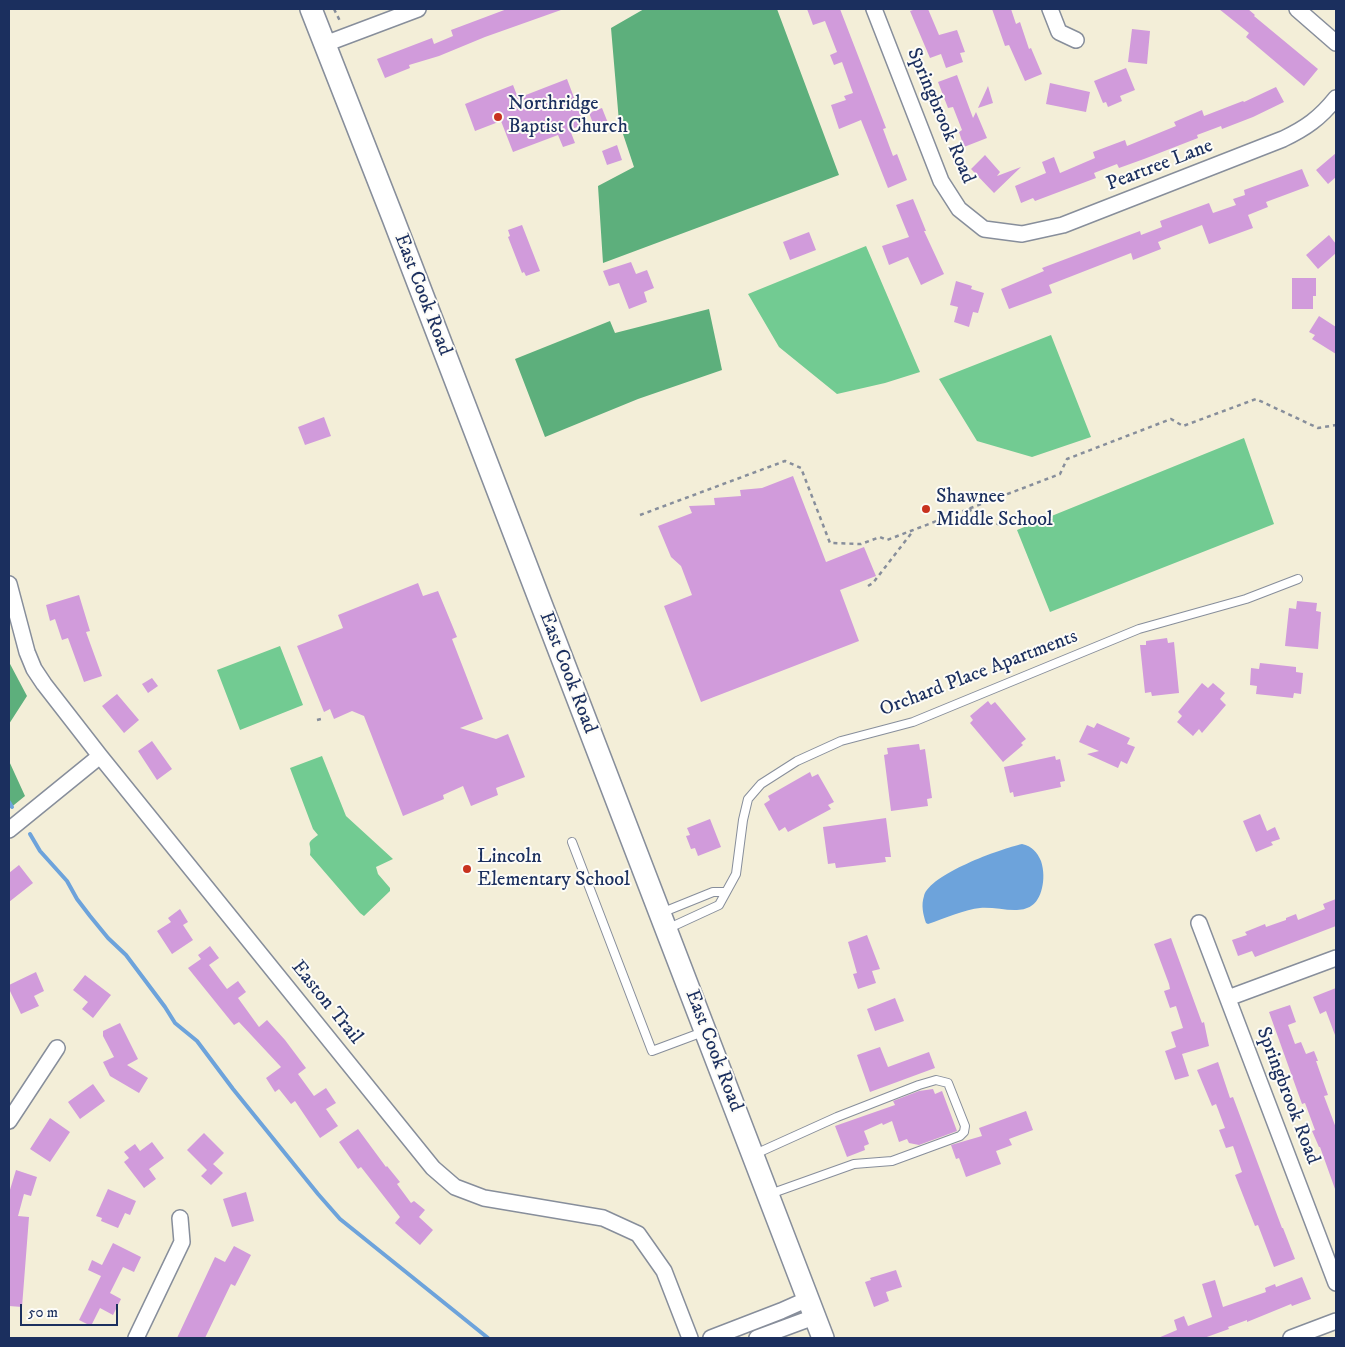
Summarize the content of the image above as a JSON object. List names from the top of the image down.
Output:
{
  "streets": {
    "main road": ["East Cook Road"],
    "street": ["Springbrook Road", "Peartree Lane", "Easton Trail"],
    "lane": ["Orchard Place Apartments"]
  },
  "crossings": [
    ["Springbrook Road", "Peartree Lane"],
    ["East Cook Road", "Orchard Place Apartments"]
  ],
  "places": ["Northridge Baptist Church", "Shawnee Middle School", "Lincoln Elementary School"],
  "scale_bar": "50 m"
}
